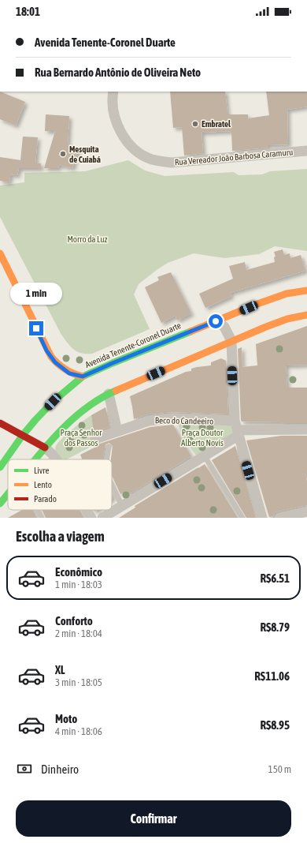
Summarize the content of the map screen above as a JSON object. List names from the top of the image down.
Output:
{
  "streets": {
    "main road": ["Avenida Tenente-Coronel Duarte"],
    "street": ["Rua Vereador João Barbosa Caramuru", "Beco do Candeeiro"]
  },
  "parks": ["Morro da Luz", "Praça Senhor dos Passos", "Praça Doutor Alberto Novis"],
  "places": ["Embratel", "Mesquita de Cuiabá"],
  "legend": ["Livre", "Lento", "Parado"],
  "page": {
    "status": "18:01",
    "banner": ["Avenida Tenente-Coronel Duarte", "Rua Bernardo Antônio de Oliveira Neto"],
    "bubble": "1 min",
    "heading": "Escolha a viagem",
    "list": [
      {
        "name": "Econômico",
        "note": "1 min · 18:03",
        "value": "R$6.51"
      },
      {
        "name": "Conforto",
        "note": "2 min · 18:04",
        "value": "R$8.79"
      },
      {
        "name": "XL",
        "note": "3 min · 18:05",
        "value": "R$11.06"
      },
      {
        "name": "Moto",
        "note": "4 min · 18:06",
        "value": "R$8.95"
      }
    ],
    "pay": ["Dinheiro", "150 m"],
    "buttons": "Confirmar"
  }
}
